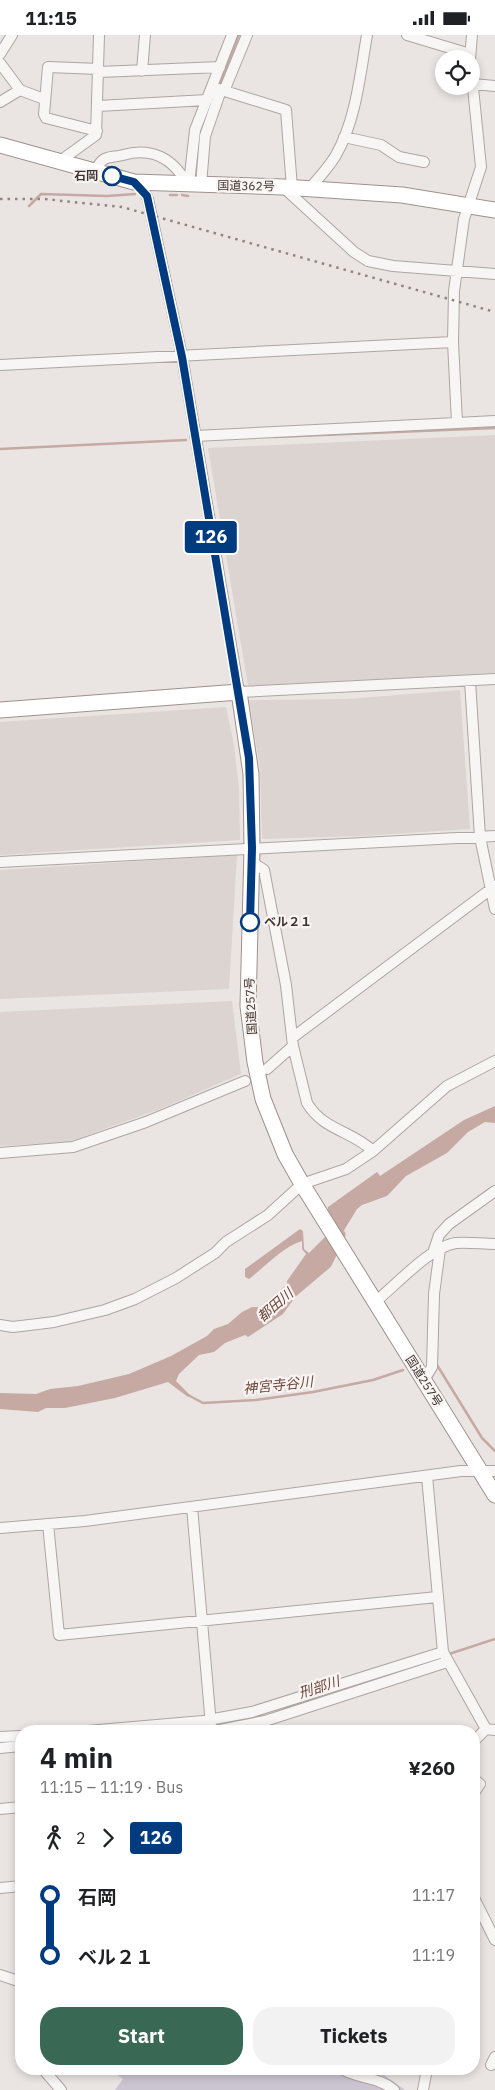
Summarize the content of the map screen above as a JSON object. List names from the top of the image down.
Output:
{
  "streets": {
    "highway": ["国道362号", "国道257号"]
  },
  "water": ["都田川", "神宮寺谷川", "刑部川"],
  "places": ["石岡", "ベル２１"],
  "lines": ["bus line 126"],
  "page": {
    "status": "11:15",
    "on_map": "126",
    "heading": ["4 min", "11:15 – 11:19 · Bus", "¥260"],
    "legs": ["2", "126"],
    "list": [
      {
        "name": "石岡",
        "value": "11:17"
      },
      {
        "name": "ベル２１",
        "value": "11:19"
      }
    ],
    "buttons": ["Start", "Tickets"]
  }
}
